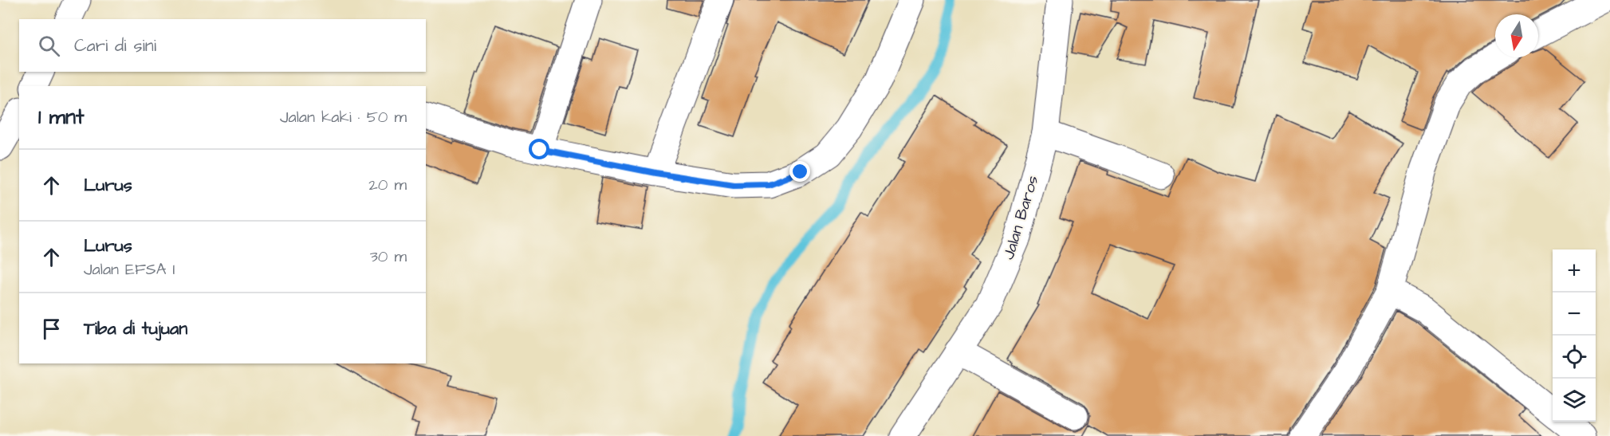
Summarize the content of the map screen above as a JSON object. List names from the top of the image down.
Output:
{
  "streets": {
    "street": ["Jalan Baros"]
  },
  "north": "bottom",
  "page": {
    "search": "Cari di sini",
    "heading": ["1 mnt", "Jalan kaki · 50 m"],
    "list": [
      ["Lurus", "20 m"],
      ["Lurus", "Jalan EFSA I", "30 m"],
      "Tiba di tujuan"
    ],
    "map_buttons": ["+", "−"]
  }
}
